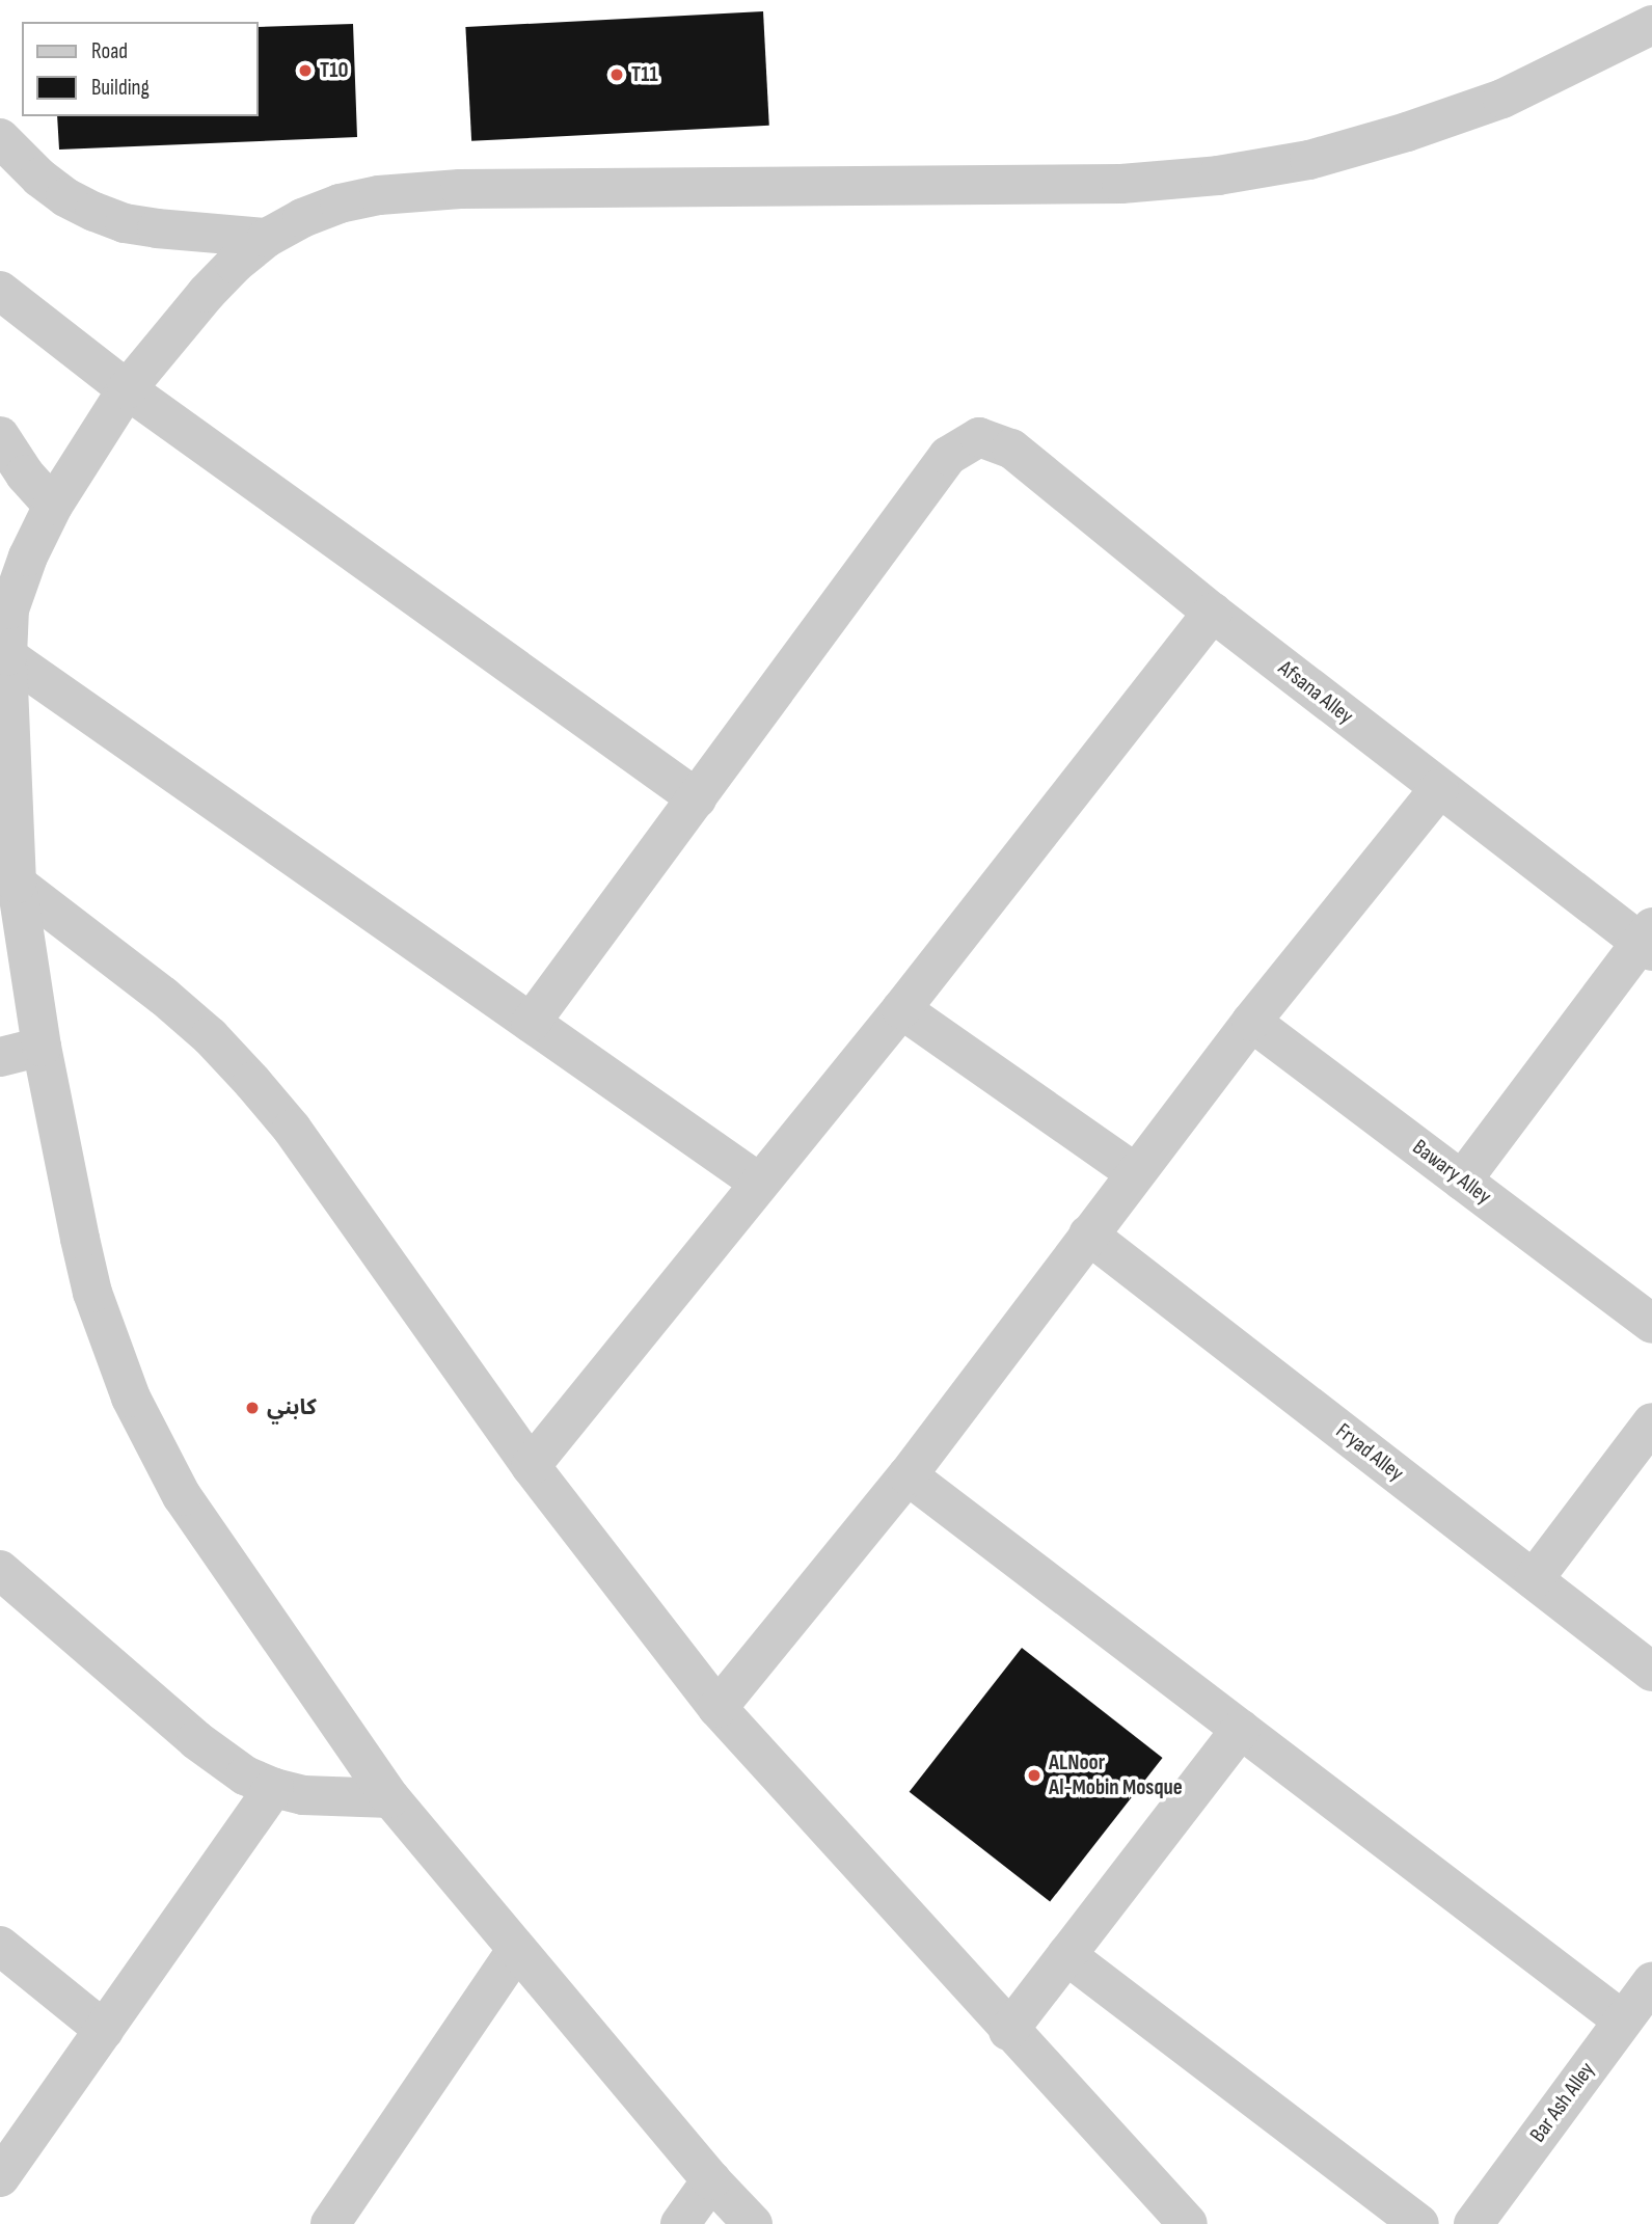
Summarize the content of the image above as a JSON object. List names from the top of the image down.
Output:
{
  "streets": {
    "street": [
      "Afsana Alley",
      "Bawary Alley",
      "Fryad Alley",
      "Bar Ash Alley"
    ]
  },
  "places": [
    "T10",
    "T11",
    "كابني",
    "ALNoor Al-Mobin Mosque"
  ],
  "legend": ["Road", "Building"]
}
